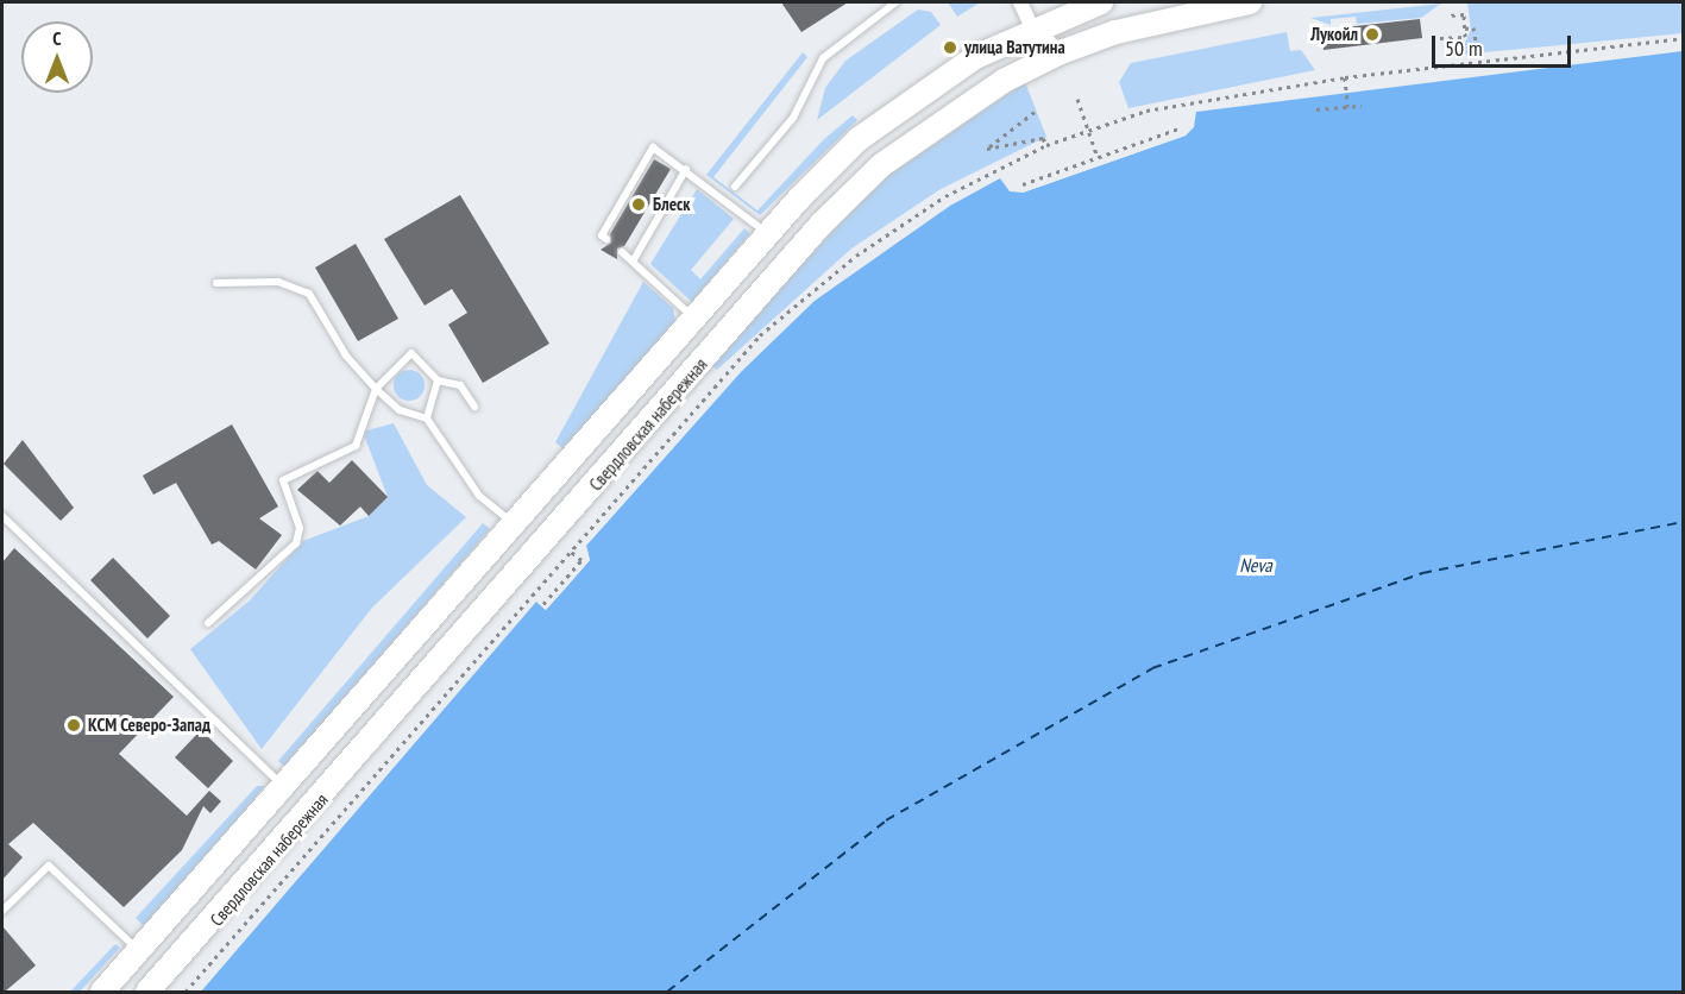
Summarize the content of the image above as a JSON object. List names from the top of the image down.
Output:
{
  "streets": {
    "main road": ["Свердловская набережная"]
  },
  "water": ["Neva"],
  "places": [
    "Лукойл",
    "улица Ватутина",
    "Блеск",
    "КСМ Северо-Запад"
  ],
  "scale_bar": "50 m",
  "north": "top"
}
